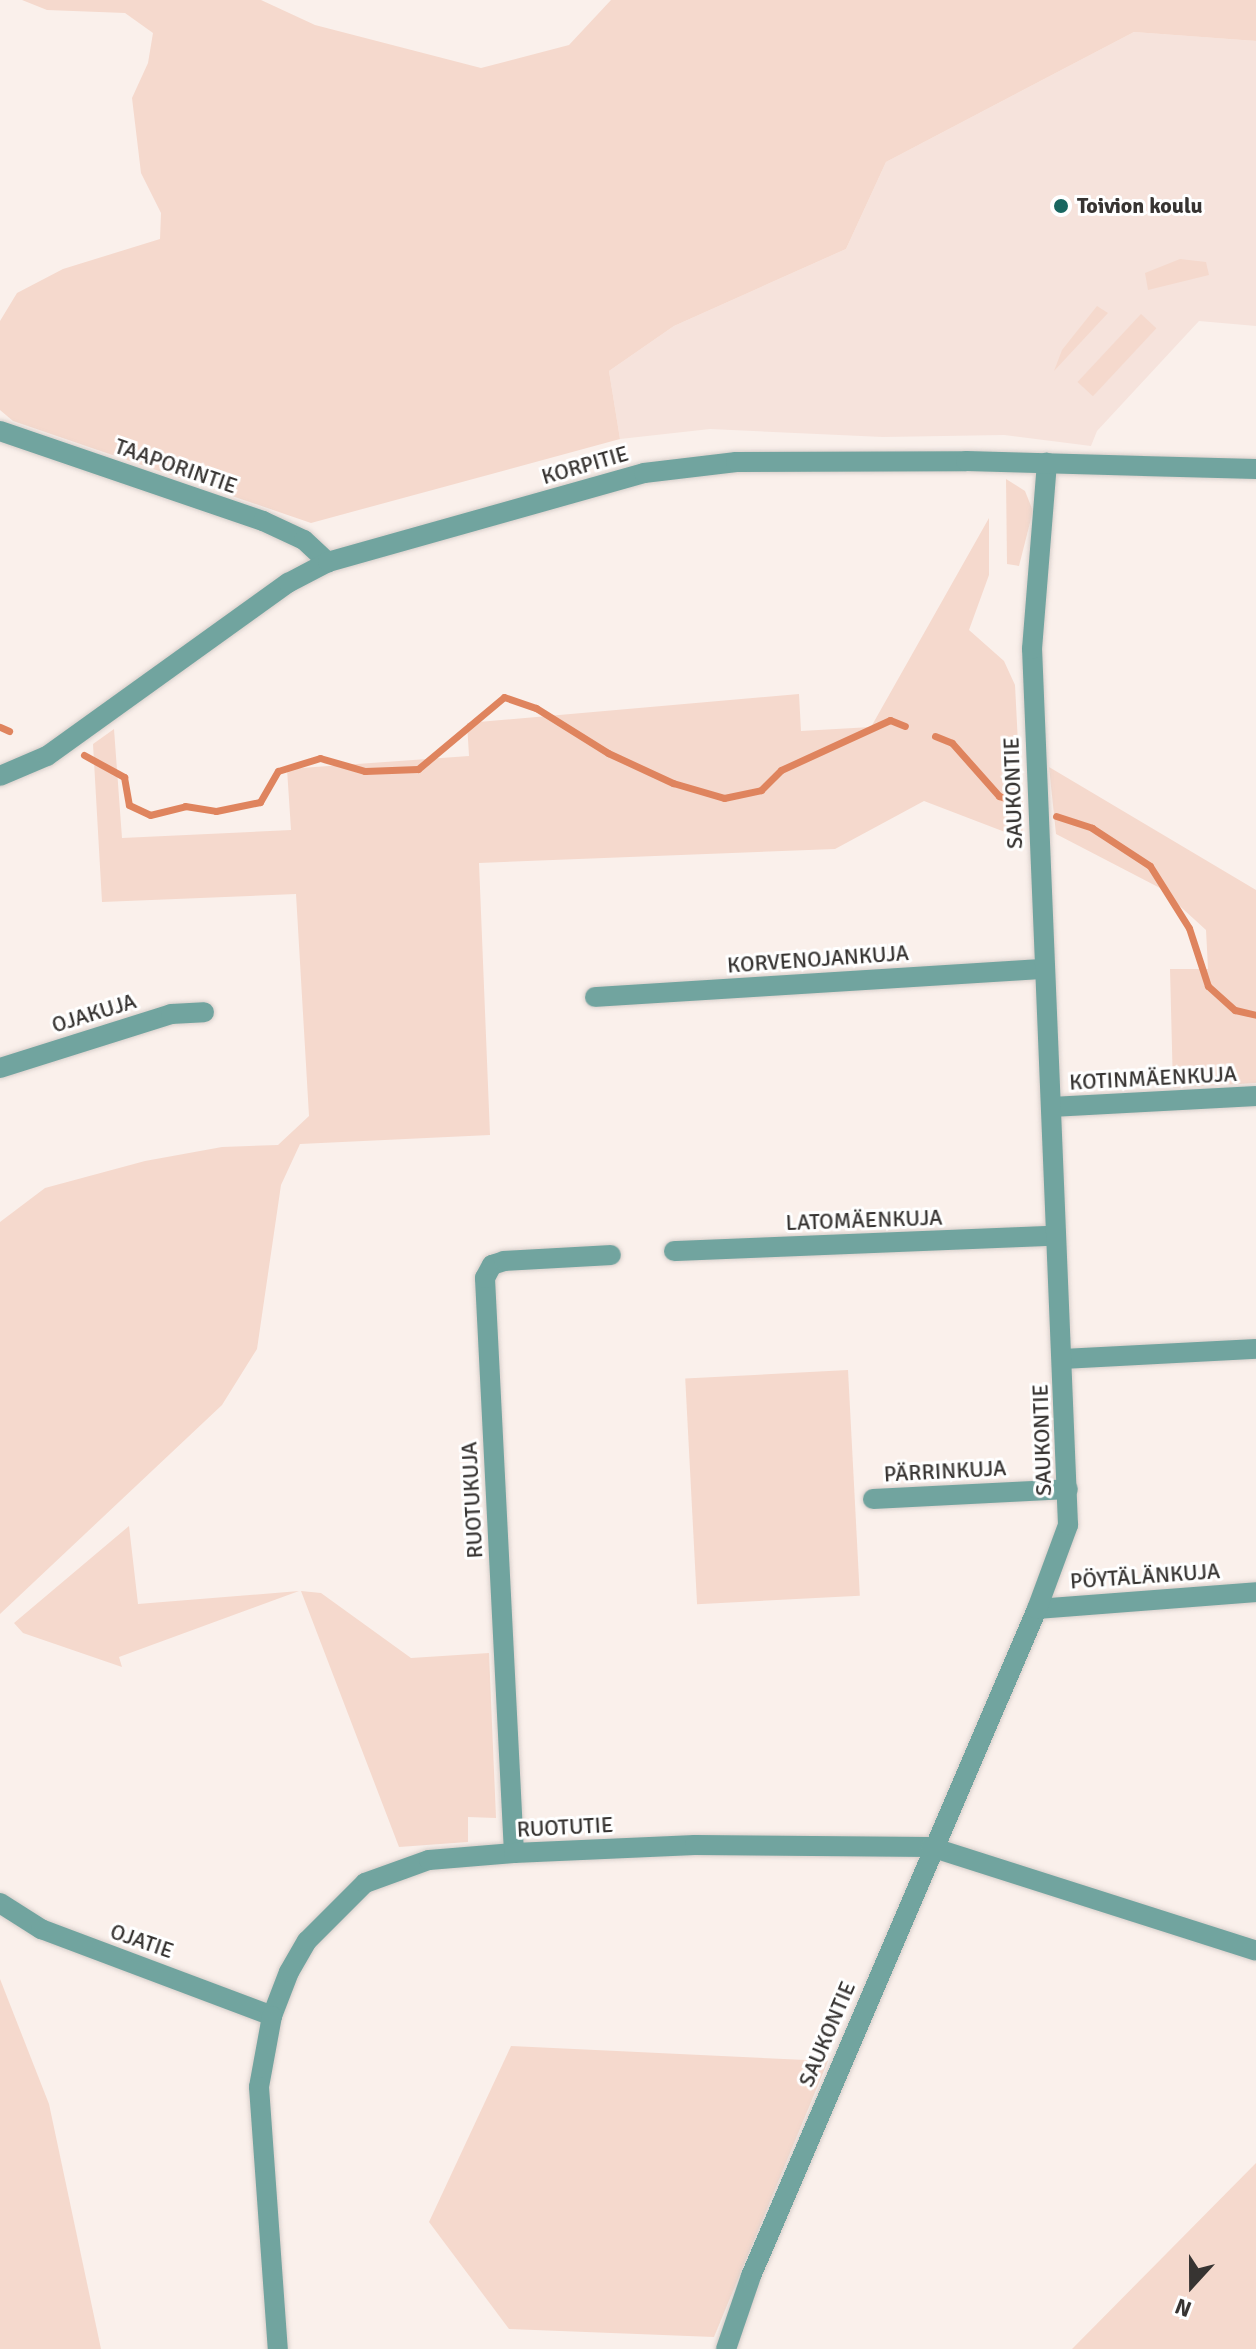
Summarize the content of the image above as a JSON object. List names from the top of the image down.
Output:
{
  "streets": {
    "street": [
      "KORPITIE",
      "TAAPORINTIE",
      "SAUKONTIE",
      "KORVENOJANKUJA",
      "OJAKUJA",
      "KOTINMÄENKUJA",
      "LATOMÄENKUJA",
      "PÄRRINKUJA",
      "RUOTUKUJA",
      "PÖYTÄLÄNKUJA",
      "RUOTUTIE",
      "OJATIE"
    ]
  },
  "crossings": [
    ["KORPITIE", "TAAPORINTIE"],
    ["KORPITIE", "SAUKONTIE"],
    ["SAUKONTIE", "KORVENOJANKUJA"],
    ["SAUKONTIE", "KOTINMÄENKUJA"],
    ["SAUKONTIE", "LATOMÄENKUJA"],
    ["SAUKONTIE", "PÄRRINKUJA"],
    ["SAUKONTIE", "PÖYTÄLÄNKUJA"],
    ["SAUKONTIE", "RUOTUTIE"],
    ["RUOTUKUJA", "RUOTUTIE"],
    ["RUOTUTIE", "OJATIE"]
  ],
  "places": ["Toivion koulu"],
  "north": "bottom"
}
